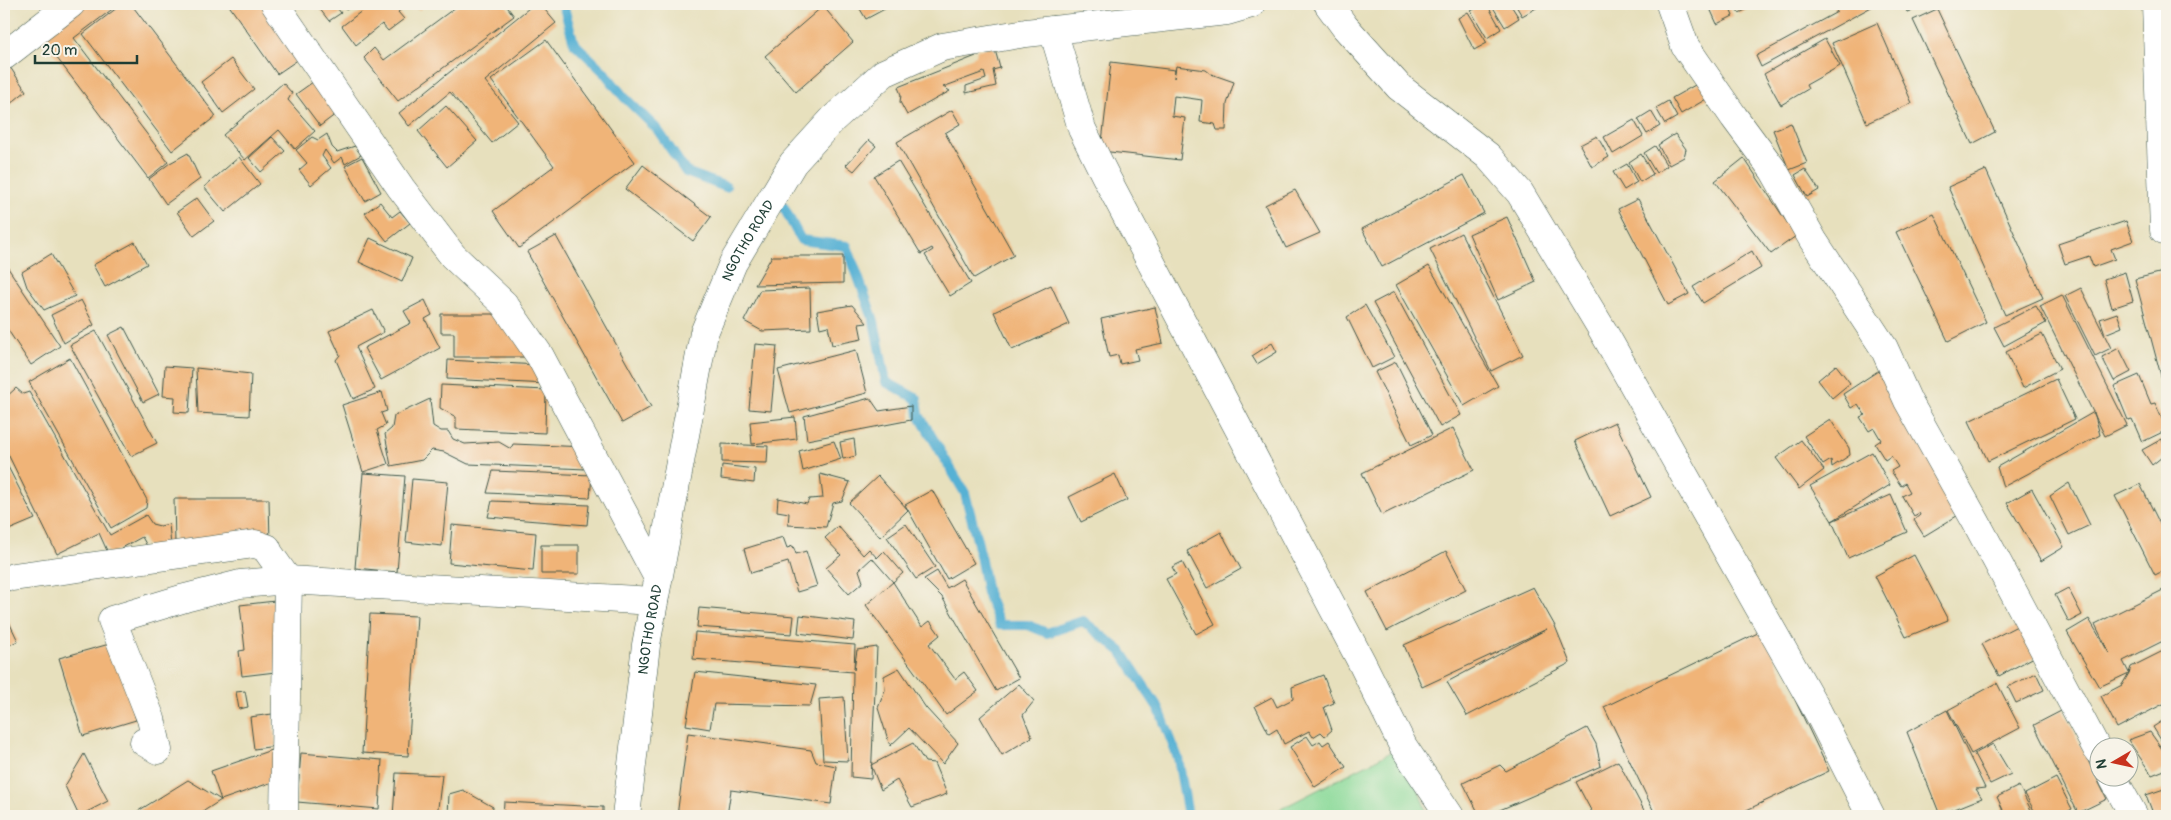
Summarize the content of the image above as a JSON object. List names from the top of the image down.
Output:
{
  "streets": {
    "street": ["NGOTHO ROAD"]
  },
  "scale_bar": "20 m",
  "north": "left"
}
